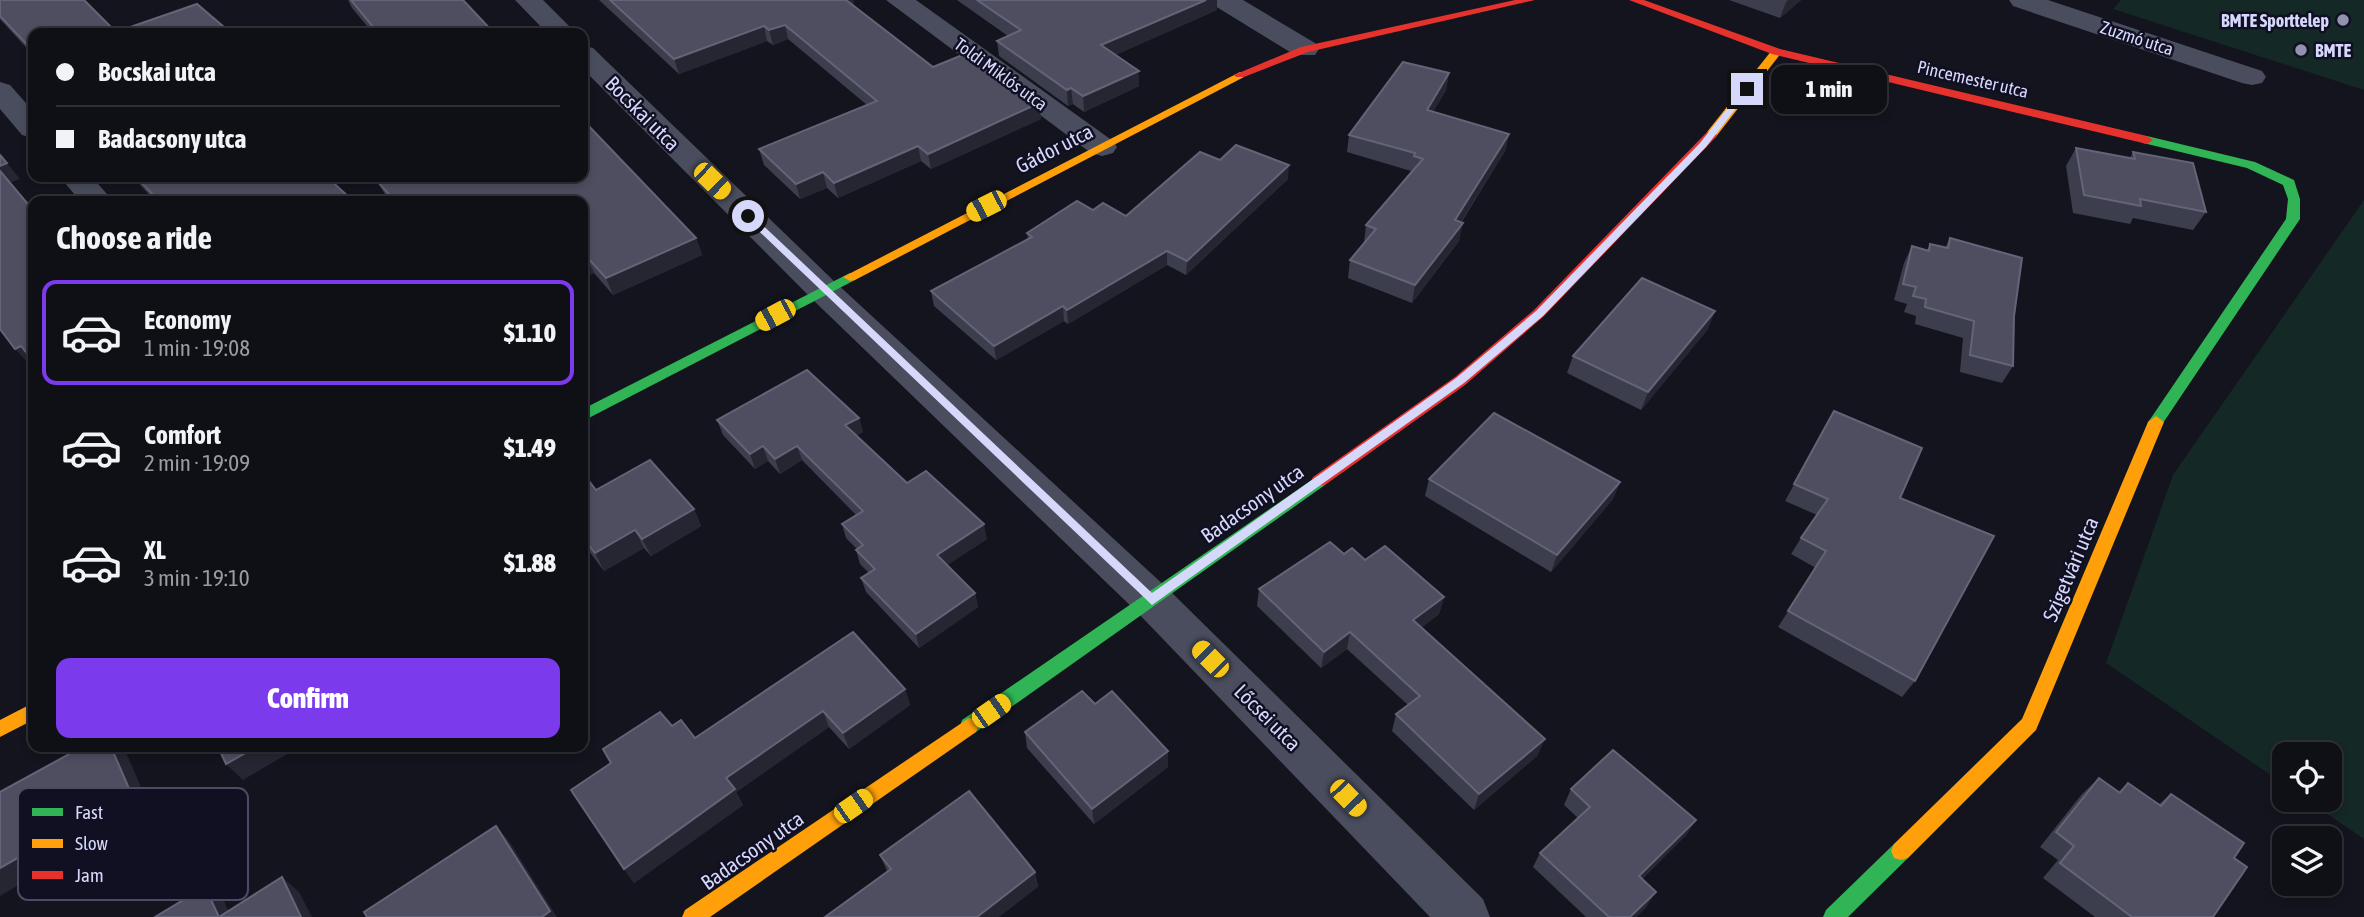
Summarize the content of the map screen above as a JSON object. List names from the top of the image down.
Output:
{
  "streets": {
    "street": [
      "Zuzmó utca",
      "Toldi Miklós utca",
      "Pincemester utca",
      "Bocskai utca",
      "Gádor utca",
      "Badacsony utca",
      "Szigetvári utca",
      "Lőcsei utca"
    ]
  },
  "crossings": [
    ["Toldi Miklós utca", "Gádor utca"],
    ["Pincemester utca", "Badacsony utca"],
    ["Pincemester utca", "Szigetvári utca"],
    ["Bocskai utca", "Gádor utca"],
    ["Bocskai utca", "Lőcsei utca"],
    ["Gádor utca", "Lőcsei utca"],
    ["Badacsony utca", "Lőcsei utca"]
  ],
  "places": ["BMTE Sporttelep", "BMTE"],
  "legend": ["Fast", "Slow", "Jam"],
  "page": {
    "banner": ["Bocskai utca", "Badacsony utca"],
    "bubble": "1 min",
    "heading": "Choose a ride",
    "list": [
      {
        "name": "Economy",
        "note": "1 min · 19:08",
        "value": "$1.10"
      },
      {
        "name": "Comfort",
        "note": "2 min · 19:09",
        "value": "$1.49"
      },
      {
        "name": "XL",
        "note": "3 min · 19:10",
        "value": "$1.88"
      }
    ],
    "buttons": "Confirm"
  }
}
